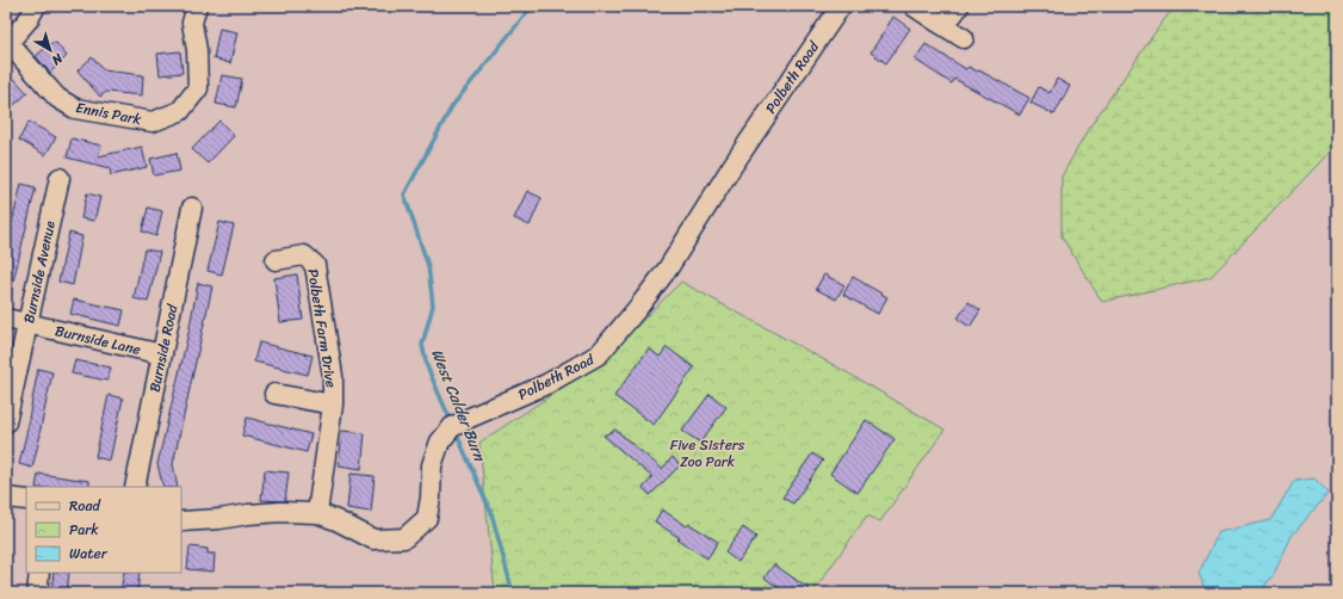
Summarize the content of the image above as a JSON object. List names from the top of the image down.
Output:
{
  "streets": {
    "street": [
      "Polbeth Road",
      "Ennis Park",
      "Burnside Avenue",
      "Polbeth Farm Drive",
      "Burnside Lane",
      "Burnside Road"
    ]
  },
  "crossings": [
    ["Polbeth Road", "Polbeth Farm Drive"],
    ["Burnside Avenue", "Burnside Lane"],
    ["Burnside Lane", "Burnside Road"]
  ],
  "water": ["West Calder Burn"],
  "parks": ["Five Sisters Zoo Park"],
  "legend": ["Road", "Park", "Water"],
  "north": "bottom right"
}
